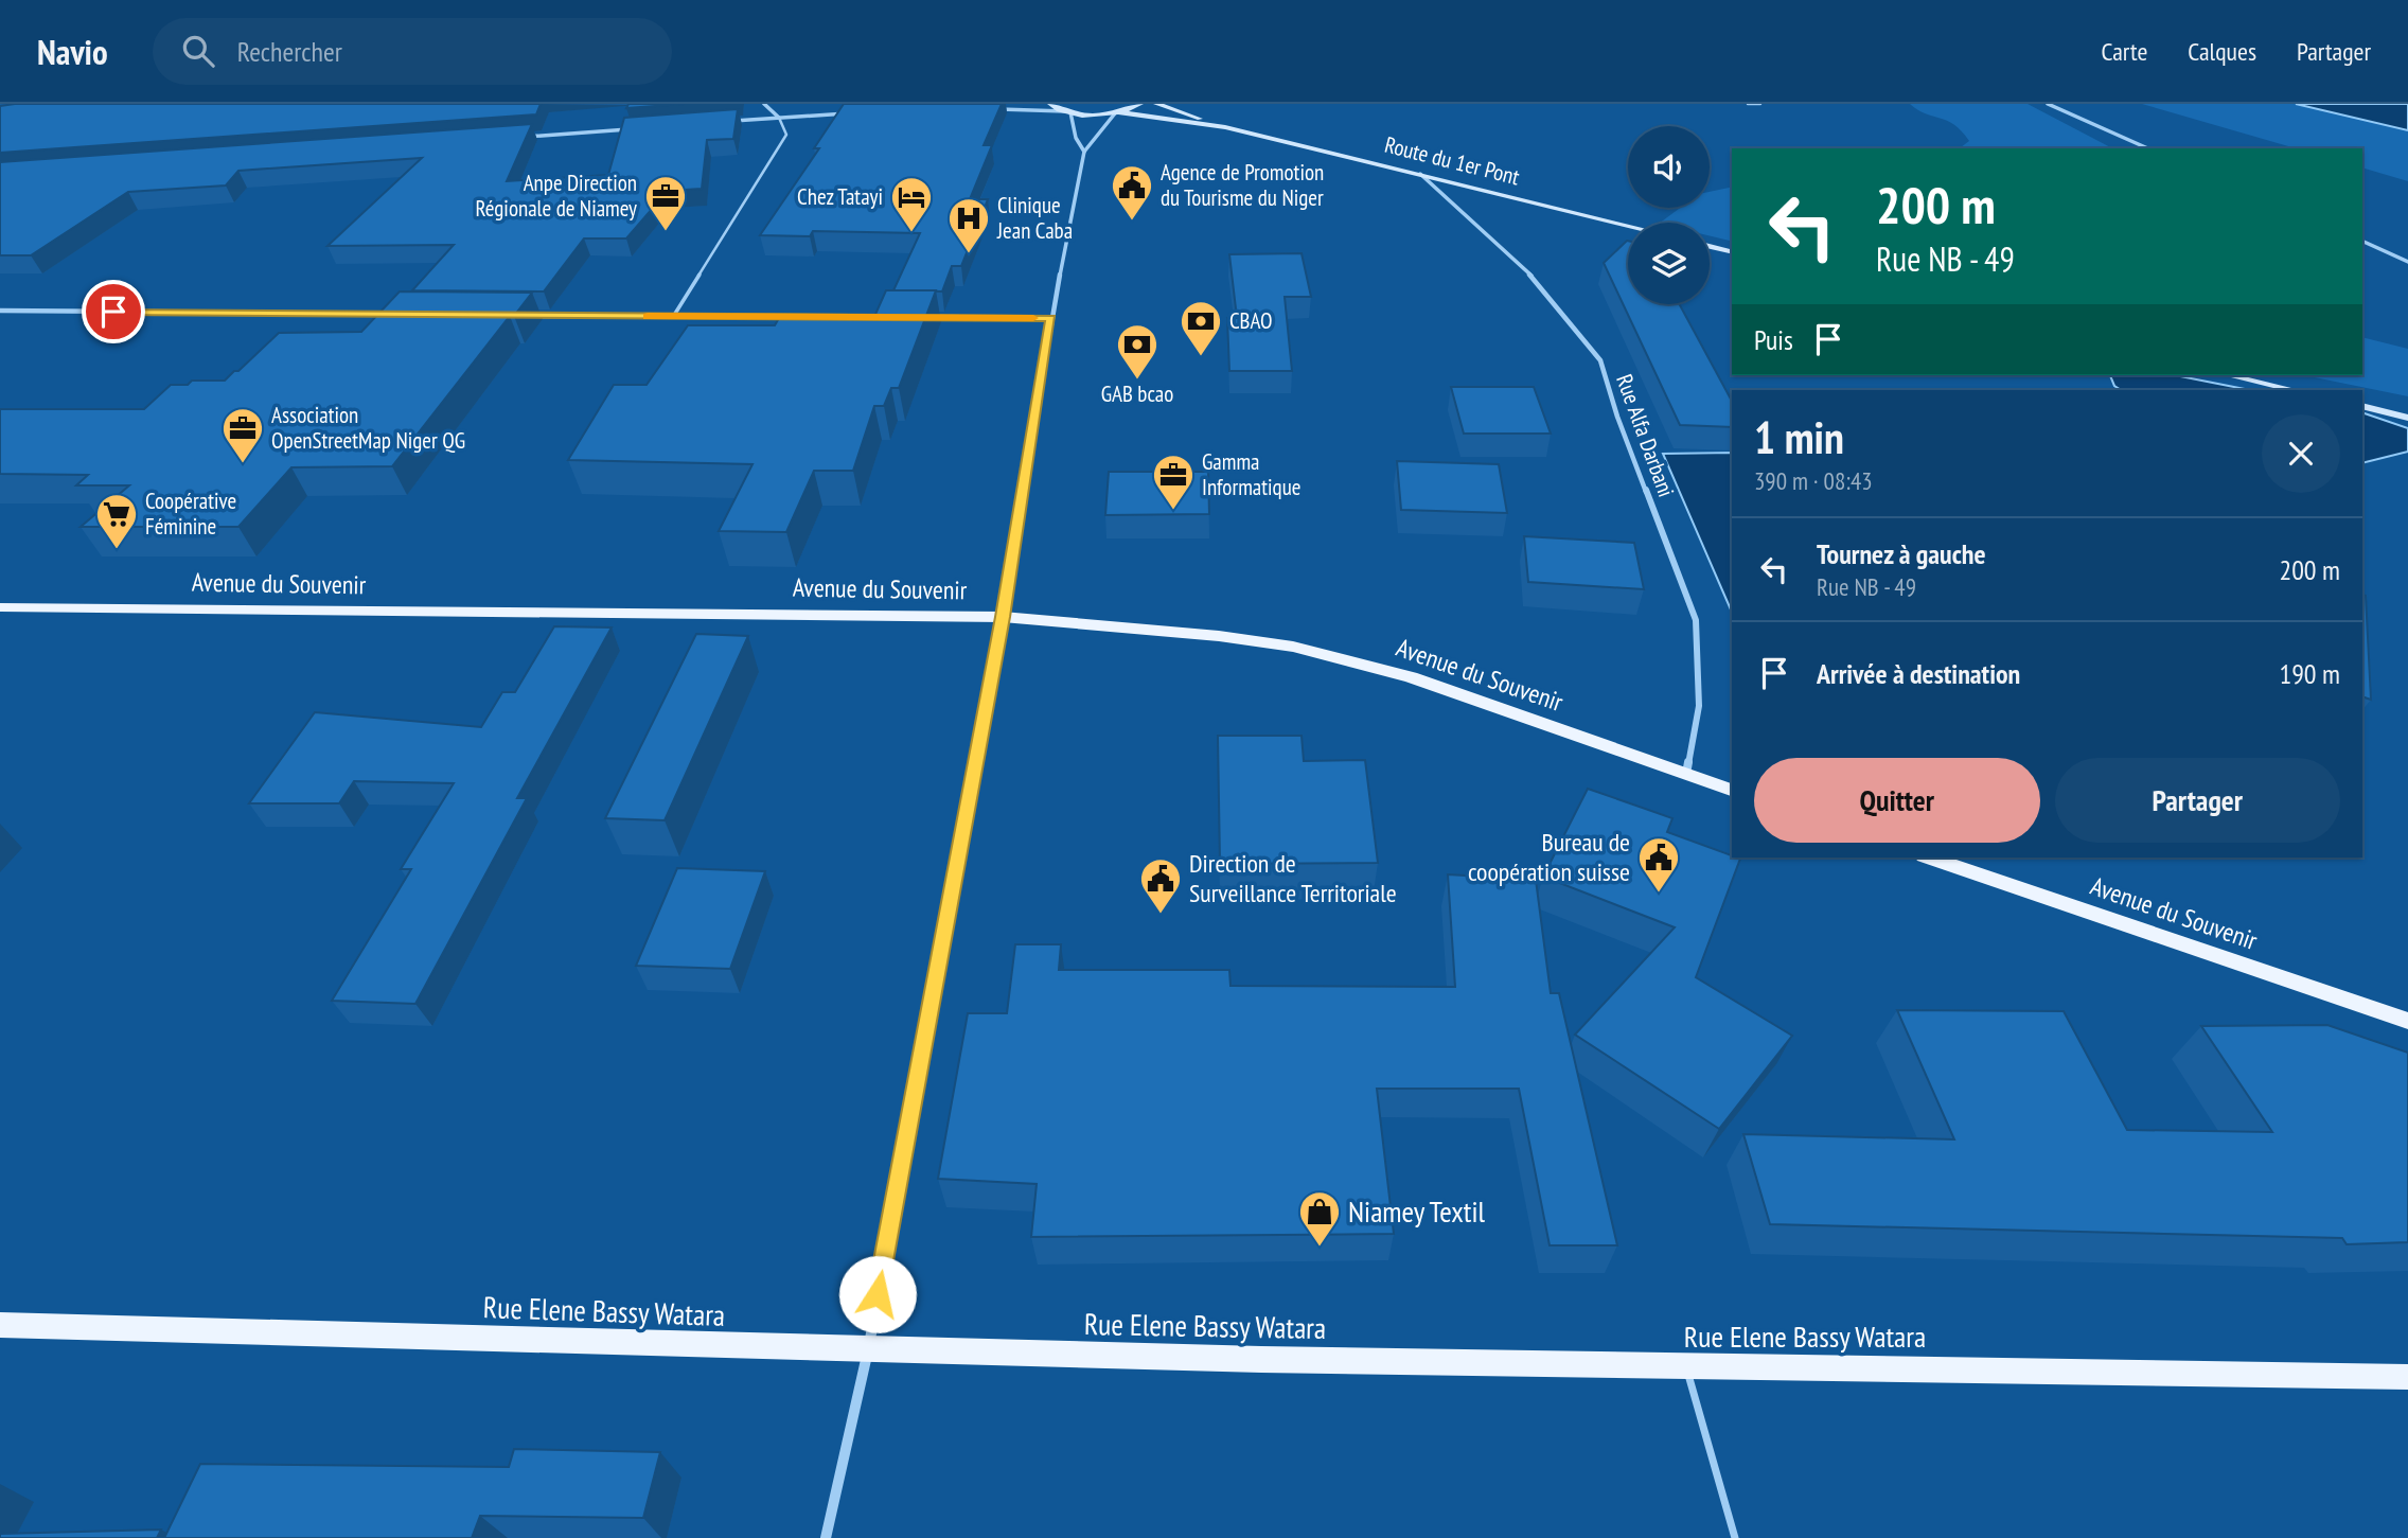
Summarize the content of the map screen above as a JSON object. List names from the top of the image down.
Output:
{
  "streets": {
    "main road": ["Avenue du Souvenir", "Rue Elene Bassy Watara"],
    "street": ["Route du 1er Pont", "Rue Alfa Darbani"]
  },
  "crossings": [
    ["Route du 1er Pont", "Rue Alfa Darbani"],
    ["Rue Alfa Darbani", "Avenue du Souvenir"]
  ],
  "places": {
    "public building": ["Agence de Promotion du Tourisme du Niger", "Bureau de coopération suisse", "Direction de Surveillance Territoriale"],
    "office": ["Anpe Direction Régionale de Niamey", "Association OpenStreetMap Niger QG", "Gamma Informatique"],
    "hotel": ["Chez Tatayi"],
    "hospital": ["Clinique Jean Caba"],
    "bank": ["CBAO", "GAB bcao"],
    "supermarket": ["Coopérative Féminine"],
    "shop": ["Niamey Textil"]
  },
  "page": {
    "header": "Navio",
    "search": "Rechercher",
    "nav": ["Carte", "Calques", "Partager"],
    "turn": ["200 m", "Rue NB - 49"],
    "then": "Puis",
    "heading": ["1 min", "390 m · 08:43"],
    "list": [
      {
        "name": "Tournez à gauche",
        "note": "Rue NB - 49",
        "value": "200 m"
      },
      {
        "name": "Arrivée à destination",
        "value": "190 m"
      }
    ],
    "buttons": ["Quitter", "Partager"]
  }
}
